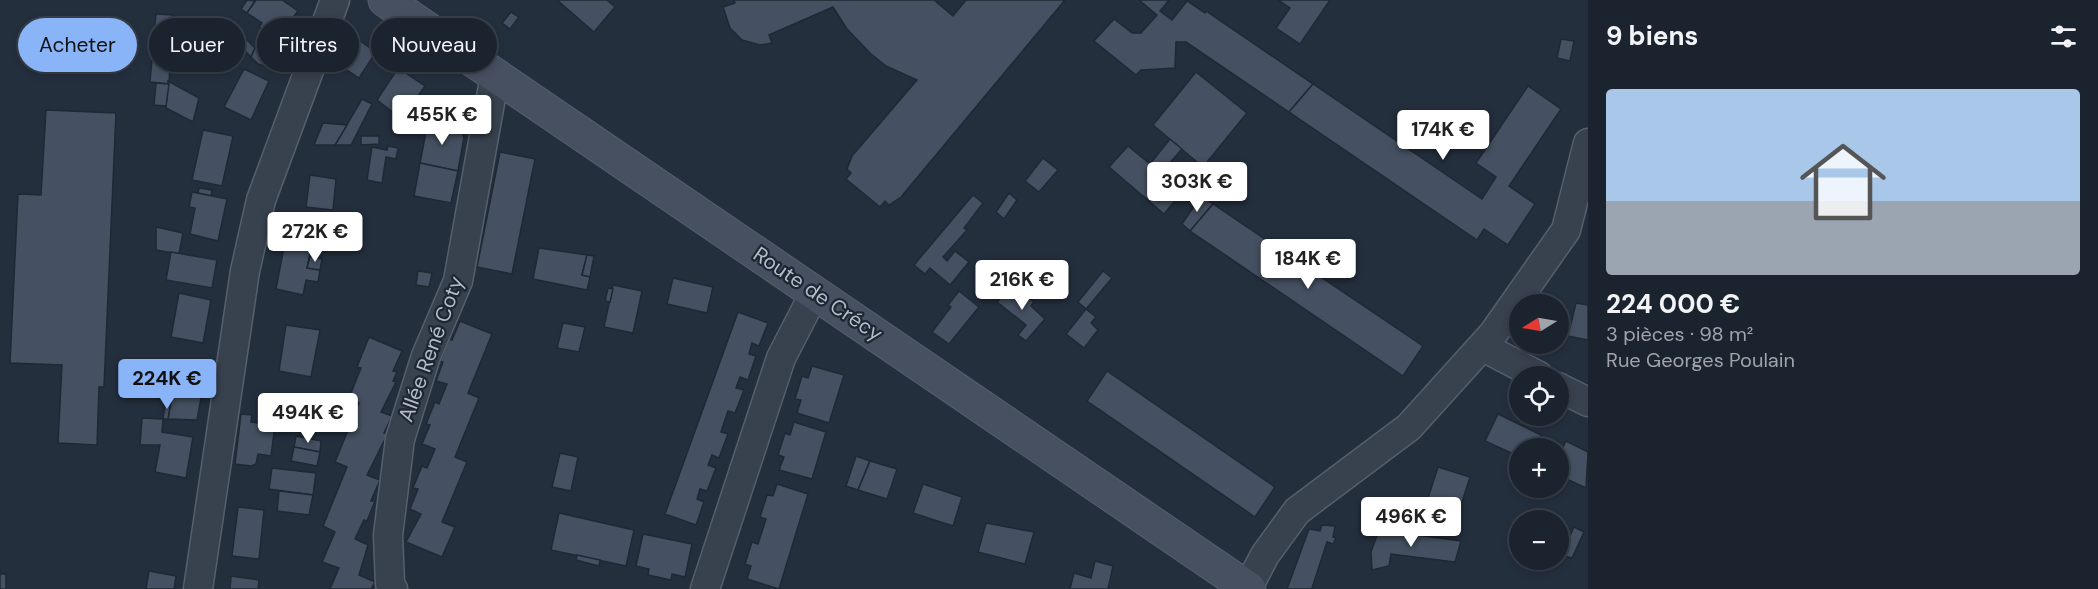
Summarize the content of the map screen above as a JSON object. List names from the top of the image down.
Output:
{
  "streets": {
    "main road": ["Route de Crécy"],
    "street": ["Allée René Coty"]
  },
  "crossings": [
    ["Route de Crécy", "Allée René Coty"]
  ],
  "north": "left",
  "page": {
    "heading": "9 biens",
    "chip": [
      "Acheter",
      "Louer",
      "Filtres",
      "Nouveau"
    ],
    "list": [
      {
        "name": "224 000 €",
        "note": "3 pièces · 98 m² · Rue Georges Poulain"
      }
    ],
    "price": [
      "455K €",
      "174K €",
      "303K €",
      "272K €",
      "184K €",
      "216K €",
      "224K €",
      "494K €",
      "496K €"
    ],
    "map_buttons": ["+", "−"]
  }
}
